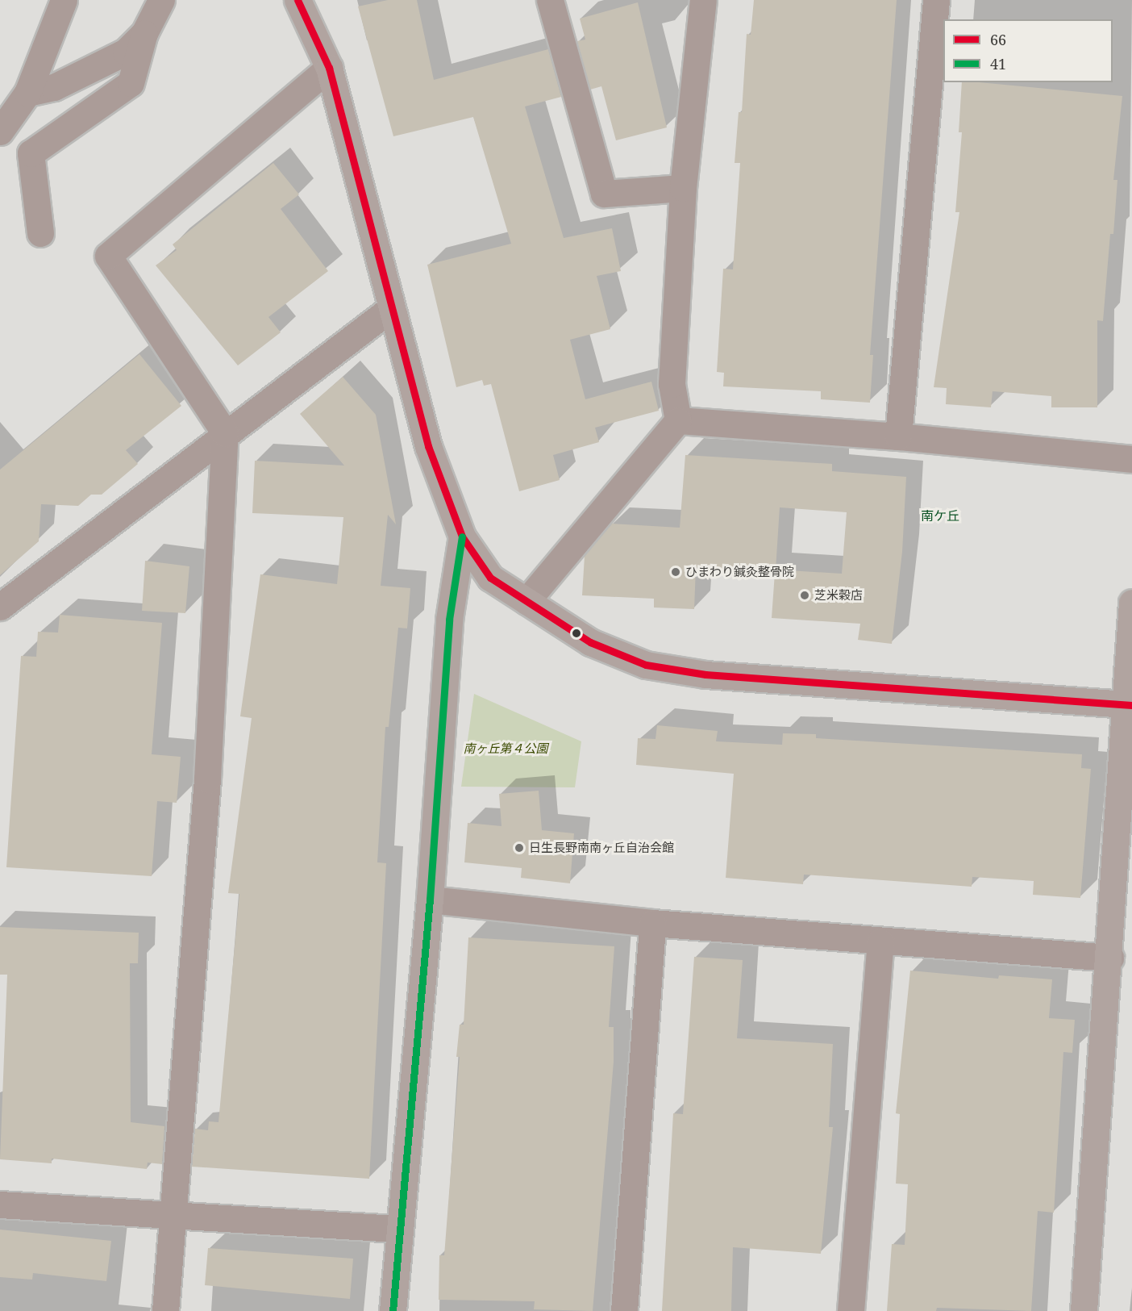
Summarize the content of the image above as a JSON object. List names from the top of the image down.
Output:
{
  "districts": ["南ケ丘"],
  "parks": ["南ヶ丘第４公園"],
  "places": ["ひまわり鍼灸整骨院", "芝米穀店", "日生長野南南ヶ丘自治会館"],
  "lines": ["transit line 66", "transit line 41"],
  "legend": ["66", "41"]
}
